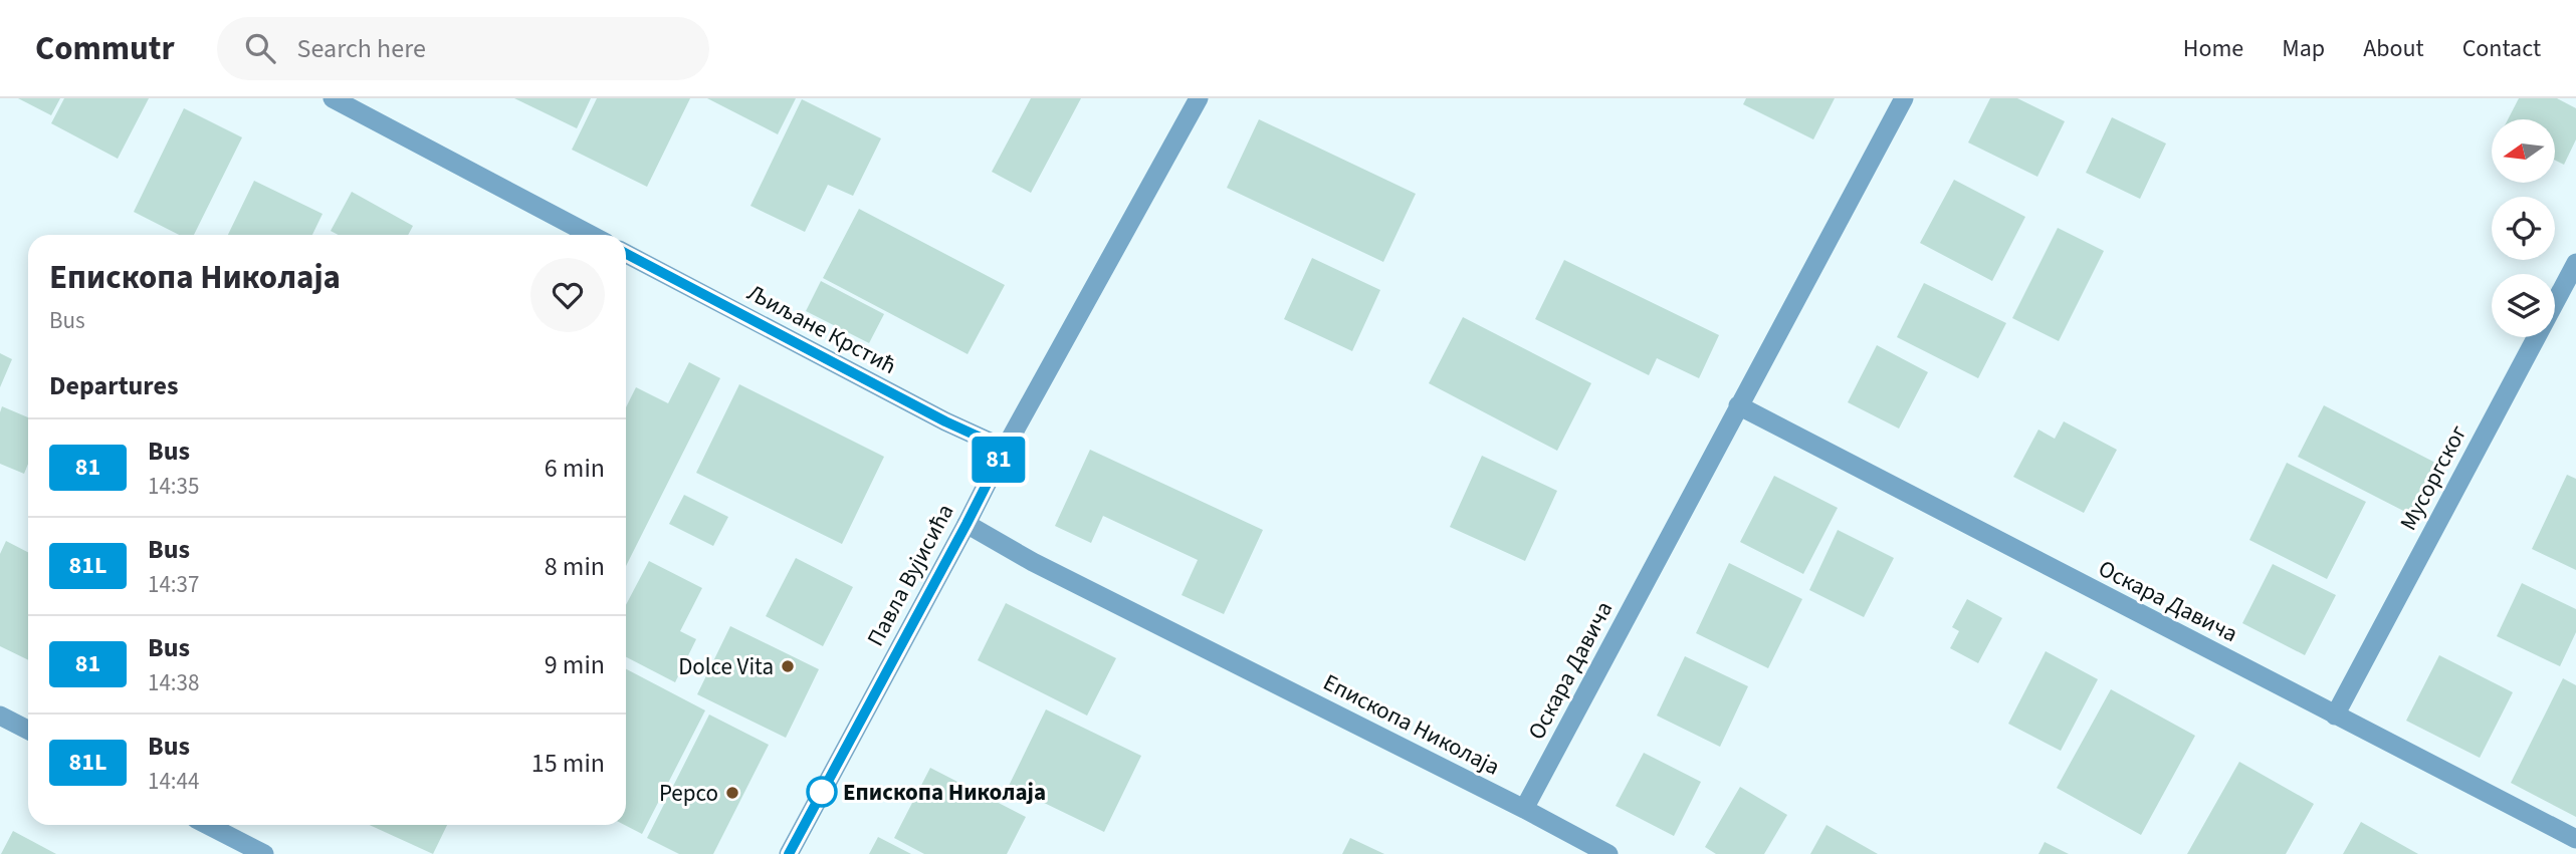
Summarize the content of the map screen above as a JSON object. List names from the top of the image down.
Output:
{
  "streets": {
    "street": [
      "Љиљане Крстић",
      "Мусоргског",
      "Павла Вујисића",
      "Оскара Давича",
      "Епископа Николаја"
    ]
  },
  "crossings": [
    ["Љиљане Крстић", "Павла Вујисића"],
    ["Мусоргског", "Оскара Давича"],
    ["Павла Вујисића", "Епископа Николаја"],
    ["Оскара Давича", "Епископа Николаја"]
  ],
  "places": ["Dolce Vita", "Епископа Николаја", "Pepco"],
  "lines": ["bus line 81"],
  "north": "left",
  "page": {
    "header": "Commutr",
    "search": "Search here",
    "nav": [
      "Home",
      "Map",
      "About",
      "Contact"
    ],
    "on_map": "81",
    "heading": [
      ["Епископа Николаја", "Bus"],
      "Departures"
    ],
    "list": [
      {
        "mark": "81",
        "name": "Bus",
        "note": "14:35",
        "value": "6 min"
      },
      {
        "mark": "81L",
        "name": "Bus",
        "note": "14:37",
        "value": "8 min"
      },
      {
        "mark": "81",
        "name": "Bus",
        "note": "14:38",
        "value": "9 min"
      },
      {
        "mark": "81L",
        "name": "Bus",
        "note": "14:44",
        "value": "15 min"
      }
    ]
  }
}
